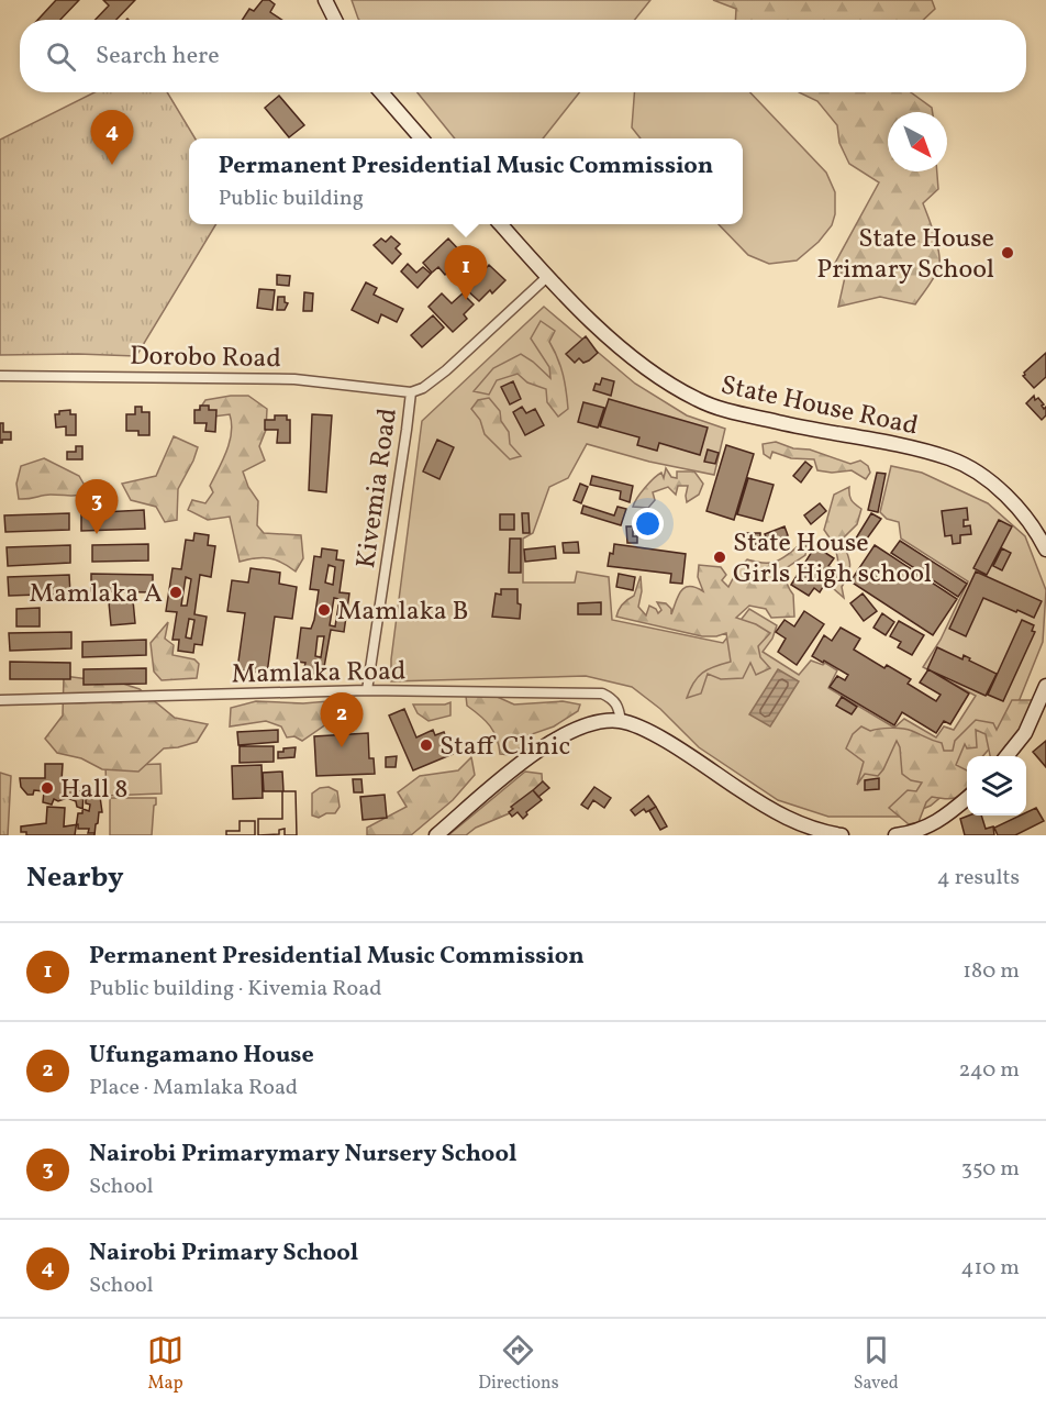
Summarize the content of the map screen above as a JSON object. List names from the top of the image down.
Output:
{
  "streets": {
    "street": [
      "Dorobo Road",
      "State House Road",
      "Kivemia Road",
      "Mamlaka Road"
    ]
  },
  "crossings": [
    ["Dorobo Road", "Kivemia Road"],
    ["State House Road", "Kivemia Road"],
    ["Kivemia Road", "Mamlaka Road"]
  ],
  "places": [
    "State House Primary School",
    "State House Girls High school",
    "Mamlaka A",
    "Mamlaka B",
    "Staff Clinic",
    "Hall 8"
  ],
  "north": "bottom right",
  "page": {
    "search": "Search here",
    "pins": [
      "4",
      "1",
      "3",
      "2"
    ],
    "popup": ["Permanent Presidential Music Commission", "Public building"],
    "heading": ["Nearby", "4 results"],
    "list": [
      {
        "mark": "1",
        "name": "Permanent Presidential Music Commission",
        "note": "Public building · Kivemia Road",
        "value": "180 m"
      },
      {
        "mark": "2",
        "name": "Ufungamano House",
        "note": "Place · Mamlaka Road",
        "value": "240 m"
      },
      {
        "mark": "3",
        "name": "Nairobi Primarymary Nursery School",
        "note": "School",
        "value": "350 m"
      },
      {
        "mark": "4",
        "name": "Nairobi Primary School",
        "note": "School",
        "value": "410 m"
      }
    ],
    "nav": ["Map", "Directions", "Saved"]
  }
}
